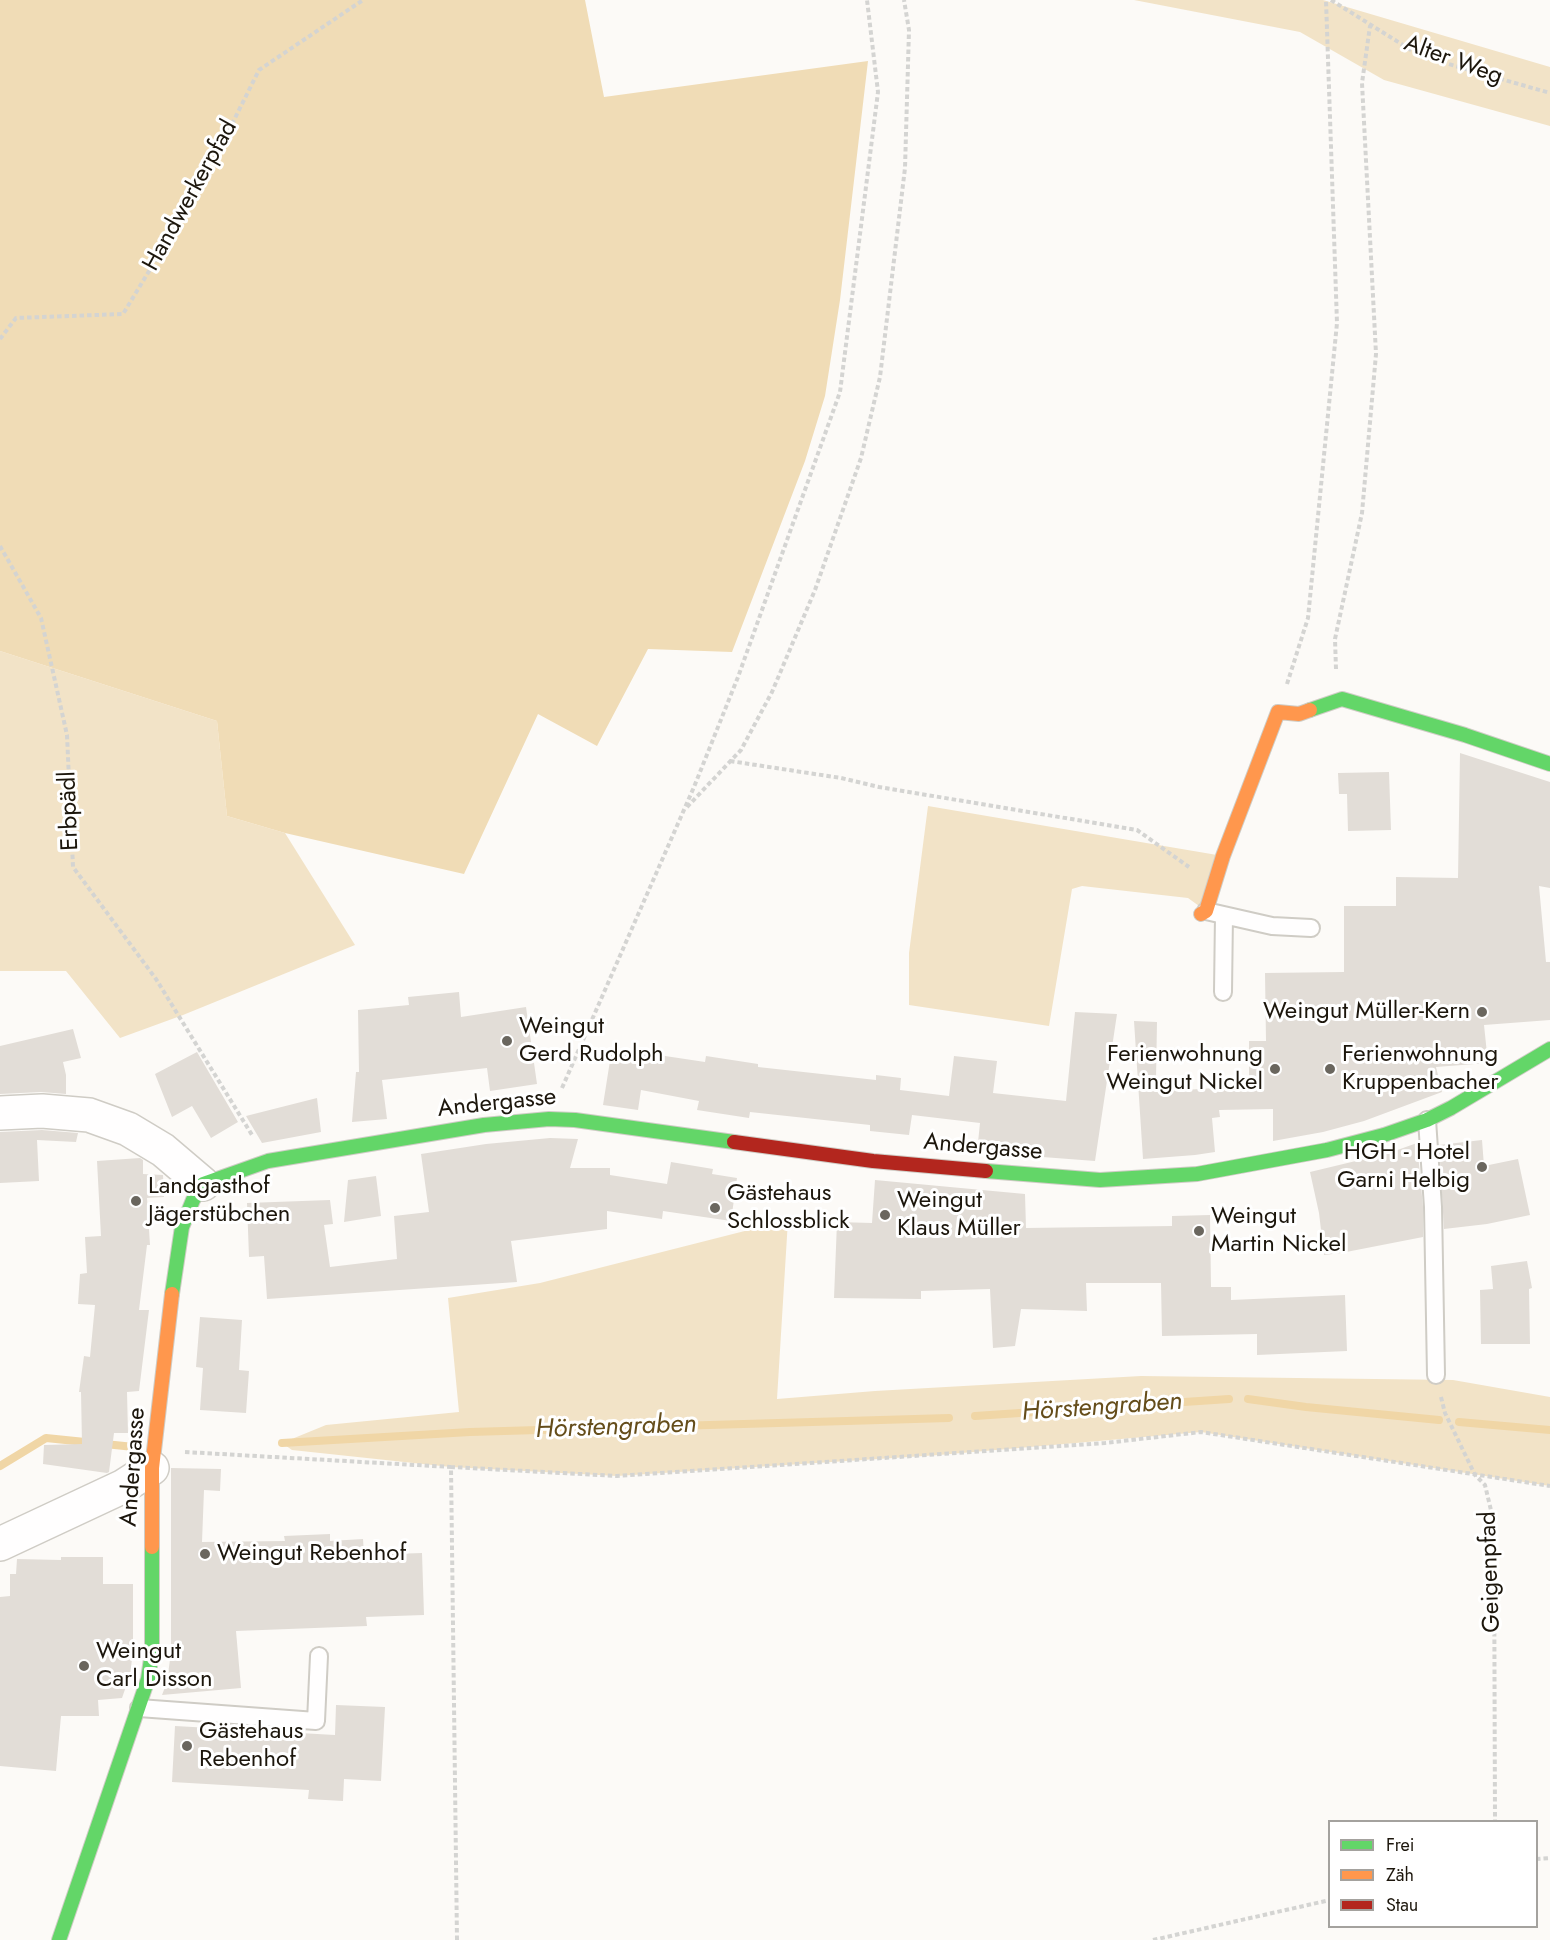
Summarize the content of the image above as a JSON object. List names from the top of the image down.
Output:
{
  "streets": {
    "street": ["Andergasse"],
    "path": [
      "Alter Weg",
      "Handwerkerpfad",
      "Erbpädl",
      "Geigenpfad"
    ]
  },
  "water": ["Hörstengraben"],
  "places": [
    "Weingut Müller-Kern",
    "Weingut Gerd Rudolph",
    "Ferienwohnung Weingut Nickel",
    "Ferienwohnung Kruppenbacher",
    "HGH - Hotel Garni Helbig",
    "Landgasthof Jägerstübchen",
    "Gästehaus Schlossblick",
    "Weingut Klaus Müller",
    "Weingut Martin Nickel",
    "Weingut Rebenhof",
    "Weingut Carl Disson",
    "Gästehaus Rebenhof"
  ],
  "legend": ["Frei", "Zäh", "Stau"]
}
